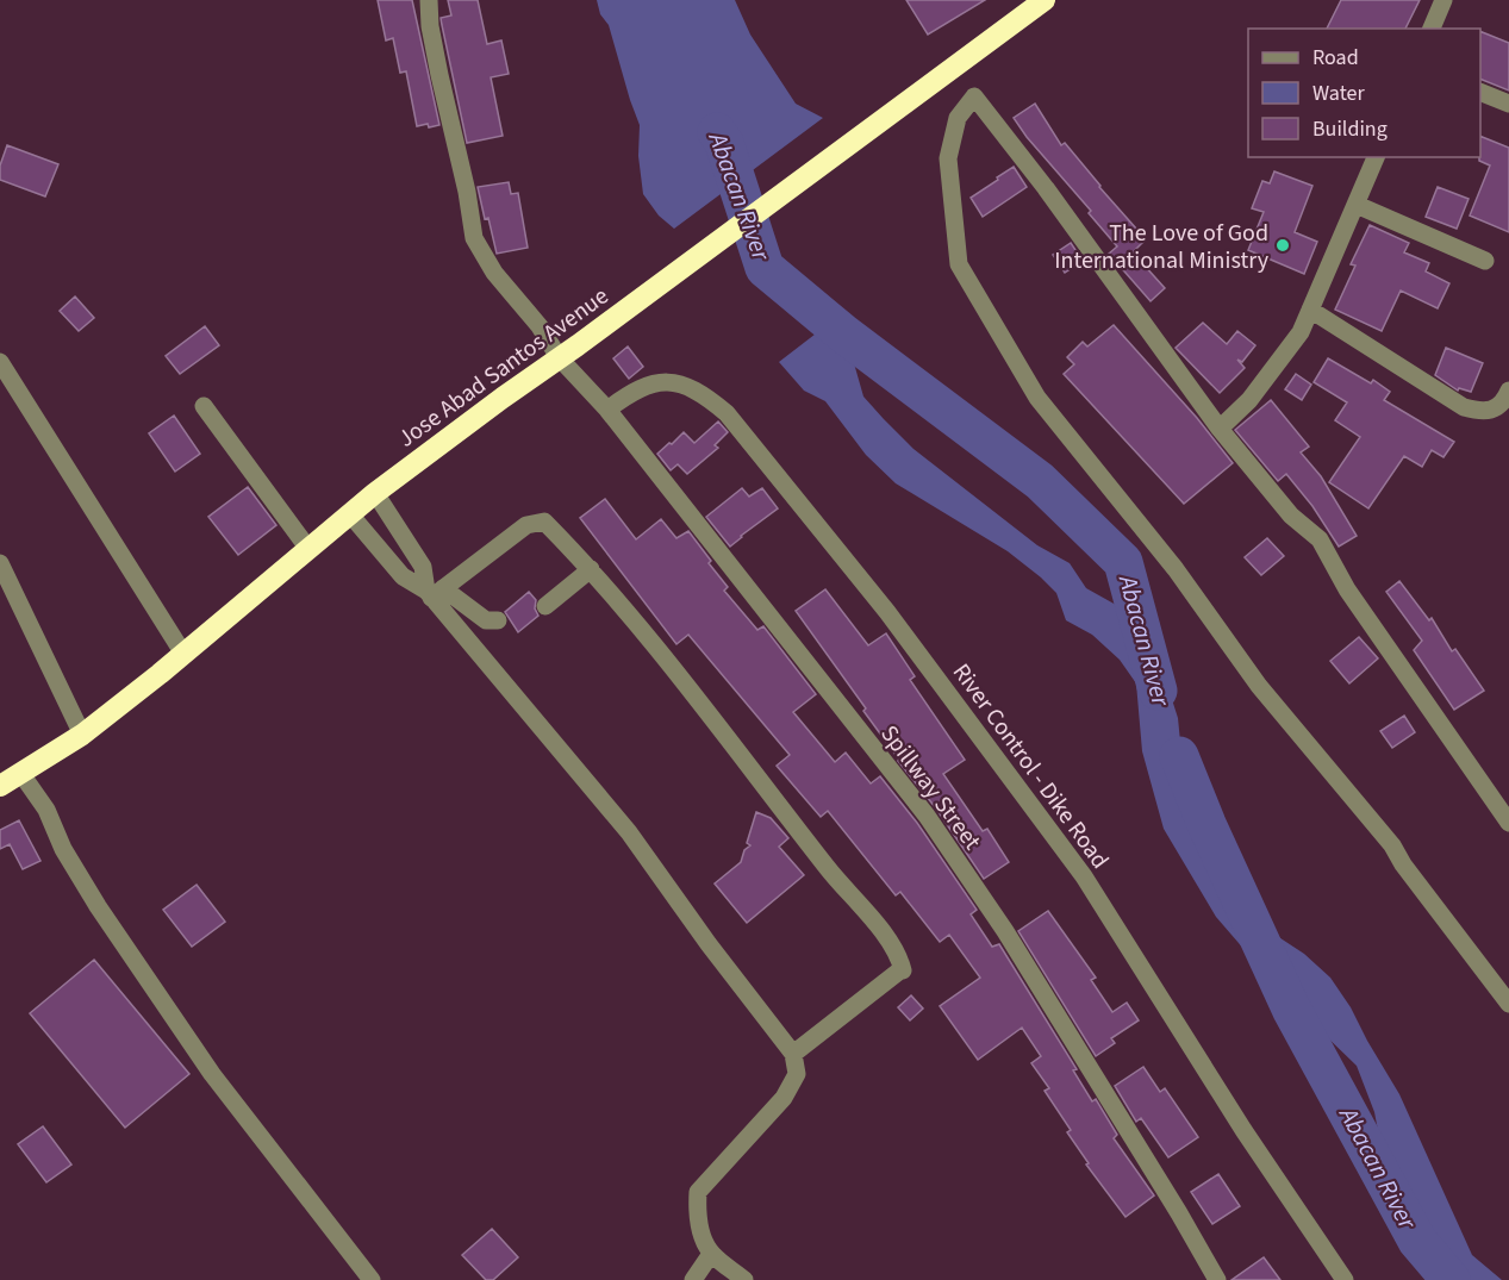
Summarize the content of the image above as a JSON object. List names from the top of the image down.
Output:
{
  "streets": {
    "highway": ["Jose Abad Santos Avenue"],
    "street": ["River Control - Dike Road", "Spillway Street"]
  },
  "crossings": [
    ["Jose Abad Santos Avenue", "Spillway Street"],
    ["River Control - Dike Road", "Spillway Street"]
  ],
  "water": ["Abacan River"],
  "places": ["The Love of God International Ministry"],
  "legend": ["Road", "Water", "Building"]
}
